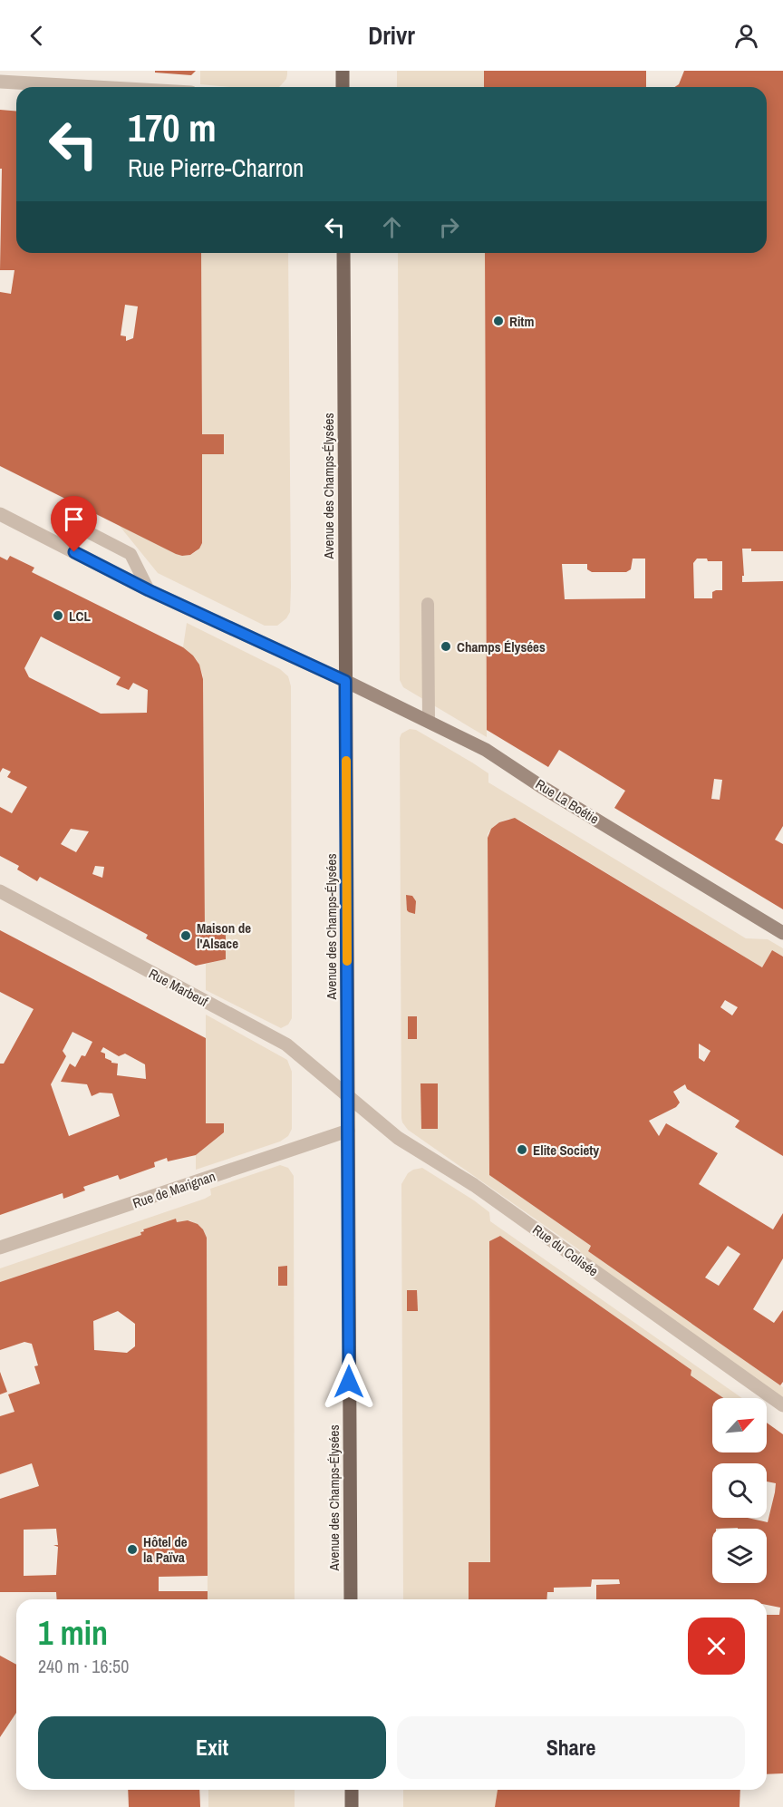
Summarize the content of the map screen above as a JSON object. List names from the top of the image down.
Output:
{
  "streets": {
    "main road": ["Avenue des Champs-Élysées"],
    "street": [
      "Rue La Boétie",
      "Rue Marbeuf",
      "Rue de Marignan",
      "Rue du Colisée"
    ]
  },
  "crossings": [
    ["Avenue des Champs-Élysées", "Rue La Boétie"],
    ["Avenue des Champs-Élysées", "Rue Marbeuf"],
    ["Avenue des Champs-Élysées", "Rue de Marignan"],
    ["Avenue des Champs-Élysées", "Rue du Colisée"],
    ["Rue Marbeuf", "Rue du Colisée"]
  ],
  "places": [
    "Ritm",
    "LCL",
    "Champs Élysées",
    "Maison de l'Alsace",
    "Elite Society",
    "Hôtel de la Païva"
  ],
  "north": "top right",
  "page": {
    "header": "Drivr",
    "turn": ["170 m", "Rue Pierre-Charron"],
    "heading": ["1 min", "240 m · 16:50"],
    "buttons": ["Exit", "Share"]
  }
}
